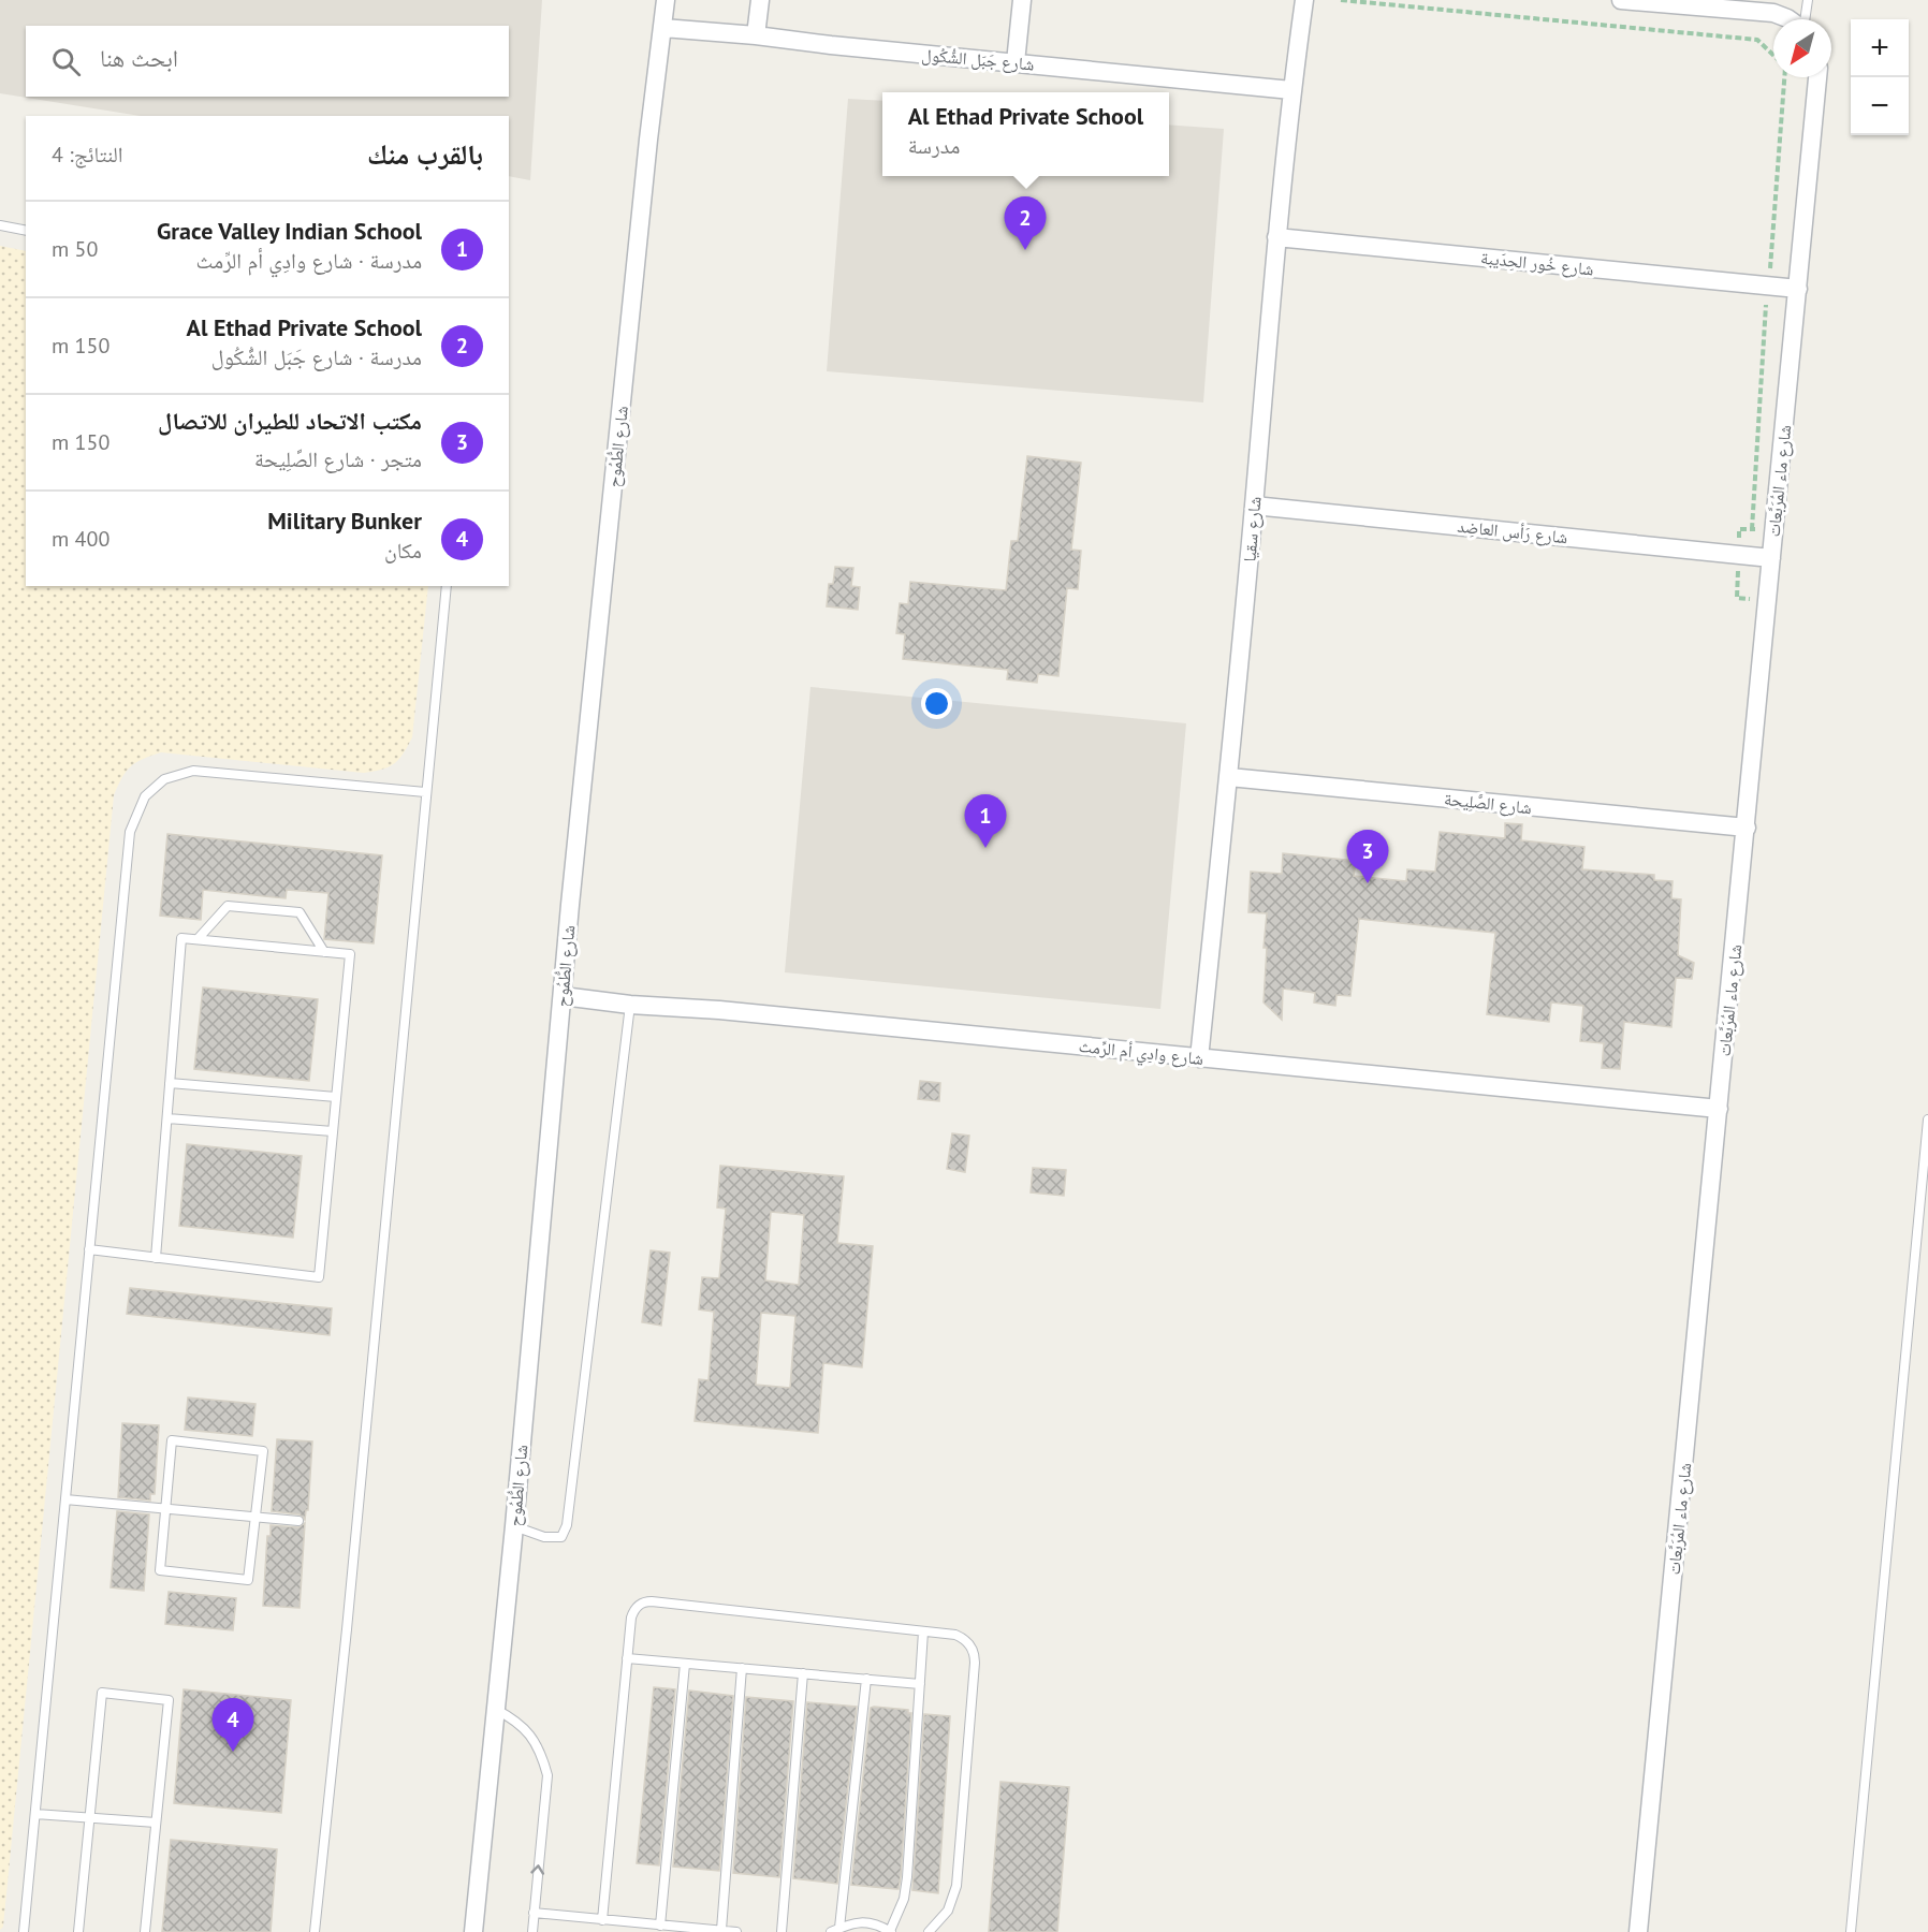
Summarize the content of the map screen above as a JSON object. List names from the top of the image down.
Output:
{
  "streets": {
    "street": [
      "شارع جَبَل الشُّكُول",
      "شارع خُور الحِدَيبة",
      "شارع الطُّمُوح",
      "شارع ماء المُرَبَّعات",
      "شارع سقيا",
      "شارع رَأس العاضِد",
      "شارع الصَّلِيحة",
      "شارع وادِي أم الرِّمث"
    ]
  },
  "crossings": [
    ["شارع جَبَل الشُّكُول", "شارع الطُّمُوح"],
    ["شارع جَبَل الشُّكُول", "شارع سقيا"],
    ["شارع خُور الحِدَيبة", "شارع ماء المُرَبَّعات"],
    ["شارع خُور الحِدَيبة", "شارع سقيا"],
    ["شارع الطُّمُوح", "شارع وادِي أم الرِّمث"],
    ["شارع ماء المُرَبَّعات", "شارع رَأس العاضِد"],
    ["شارع ماء المُرَبَّعات", "شارع الصَّلِيحة"],
    ["شارع ماء المُرَبَّعات", "شارع وادِي أم الرِّمث"],
    ["شارع سقيا", "شارع رَأس العاضِد"],
    ["شارع سقيا", "شارع الصَّلِيحة"],
    ["شارع سقيا", "شارع وادِي أم الرِّمث"]
  ],
  "north": "bottom left",
  "page": {
    "map_buttons": ["+", "−"],
    "search": "ابحث هنا",
    "popup": ["Al Ethad Private School", "مدرسة"],
    "heading": ["بالقرب منك", "النتائج: 4"],
    "pins": [
      "2",
      "1",
      "3",
      "4"
    ],
    "list": [
      {
        "mark": "1",
        "name": "Grace Valley Indian School",
        "note": "مدرسة · شارع وادِي أم الرِّمث",
        "value": "50 m"
      },
      {
        "mark": "2",
        "name": "Al Ethad Private School",
        "note": "مدرسة · شارع جَبَل الشُّكُول",
        "value": "150 m"
      },
      {
        "mark": "3",
        "name": "مكتب الاتحاد للطيران للاتصال",
        "note": "متجر · شارع الصَّلِيحة",
        "value": "150 m"
      },
      {
        "mark": "4",
        "name": "Military Bunker",
        "note": "مكان",
        "value": "400 m"
      }
    ]
  }
}
